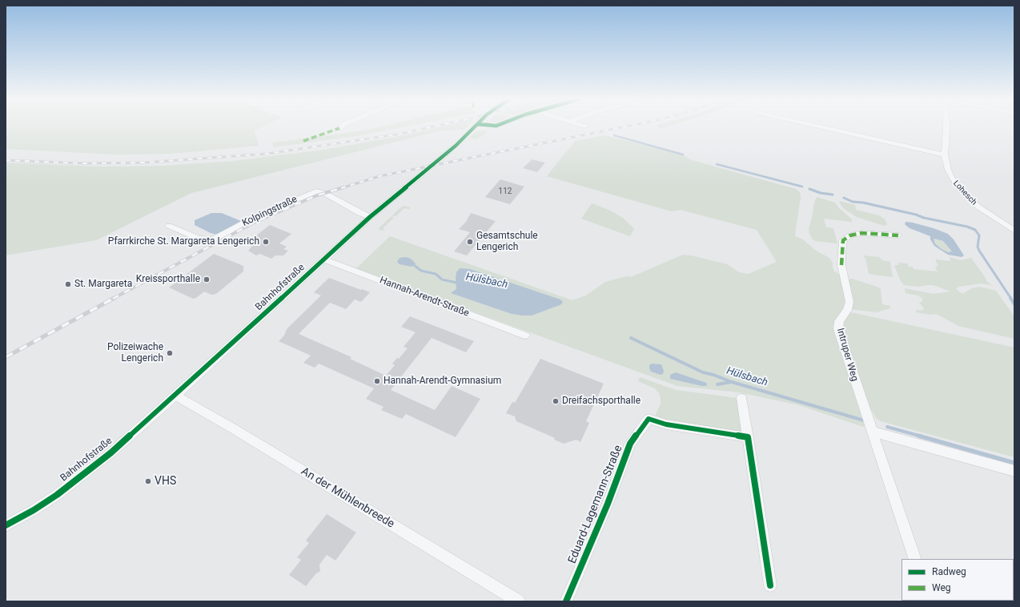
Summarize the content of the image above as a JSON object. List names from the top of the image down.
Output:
{
  "streets": {
    "street": [
      "Lohesch",
      "Kolpingstraße",
      "Bahnhofstraße",
      "Hannah-Arendt-Straße",
      "Intruper Weg",
      "An der Mühlenbreede",
      "Eduard-Lagemann-Straße"
    ]
  },
  "crossings": [
    ["Kolpingstraße", "Bahnhofstraße"],
    ["Bahnhofstraße", "Hannah-Arendt-Straße"],
    ["Bahnhofstraße", "An der Mühlenbreede"]
  ],
  "water": ["Hülsbach"],
  "places": [
    "Pfarrkirche St. Margareta Lengerich",
    "Gesamtschule Lengerich",
    "Kreissporthalle",
    "St. Margareta",
    "Polizeiwache Lengerich",
    "Hannah-Arendt-Gymnasium",
    "Dreifachsporthalle",
    "VHS"
  ],
  "house_numbers": ["112"],
  "legend": ["Radweg", "Weg"]
}
